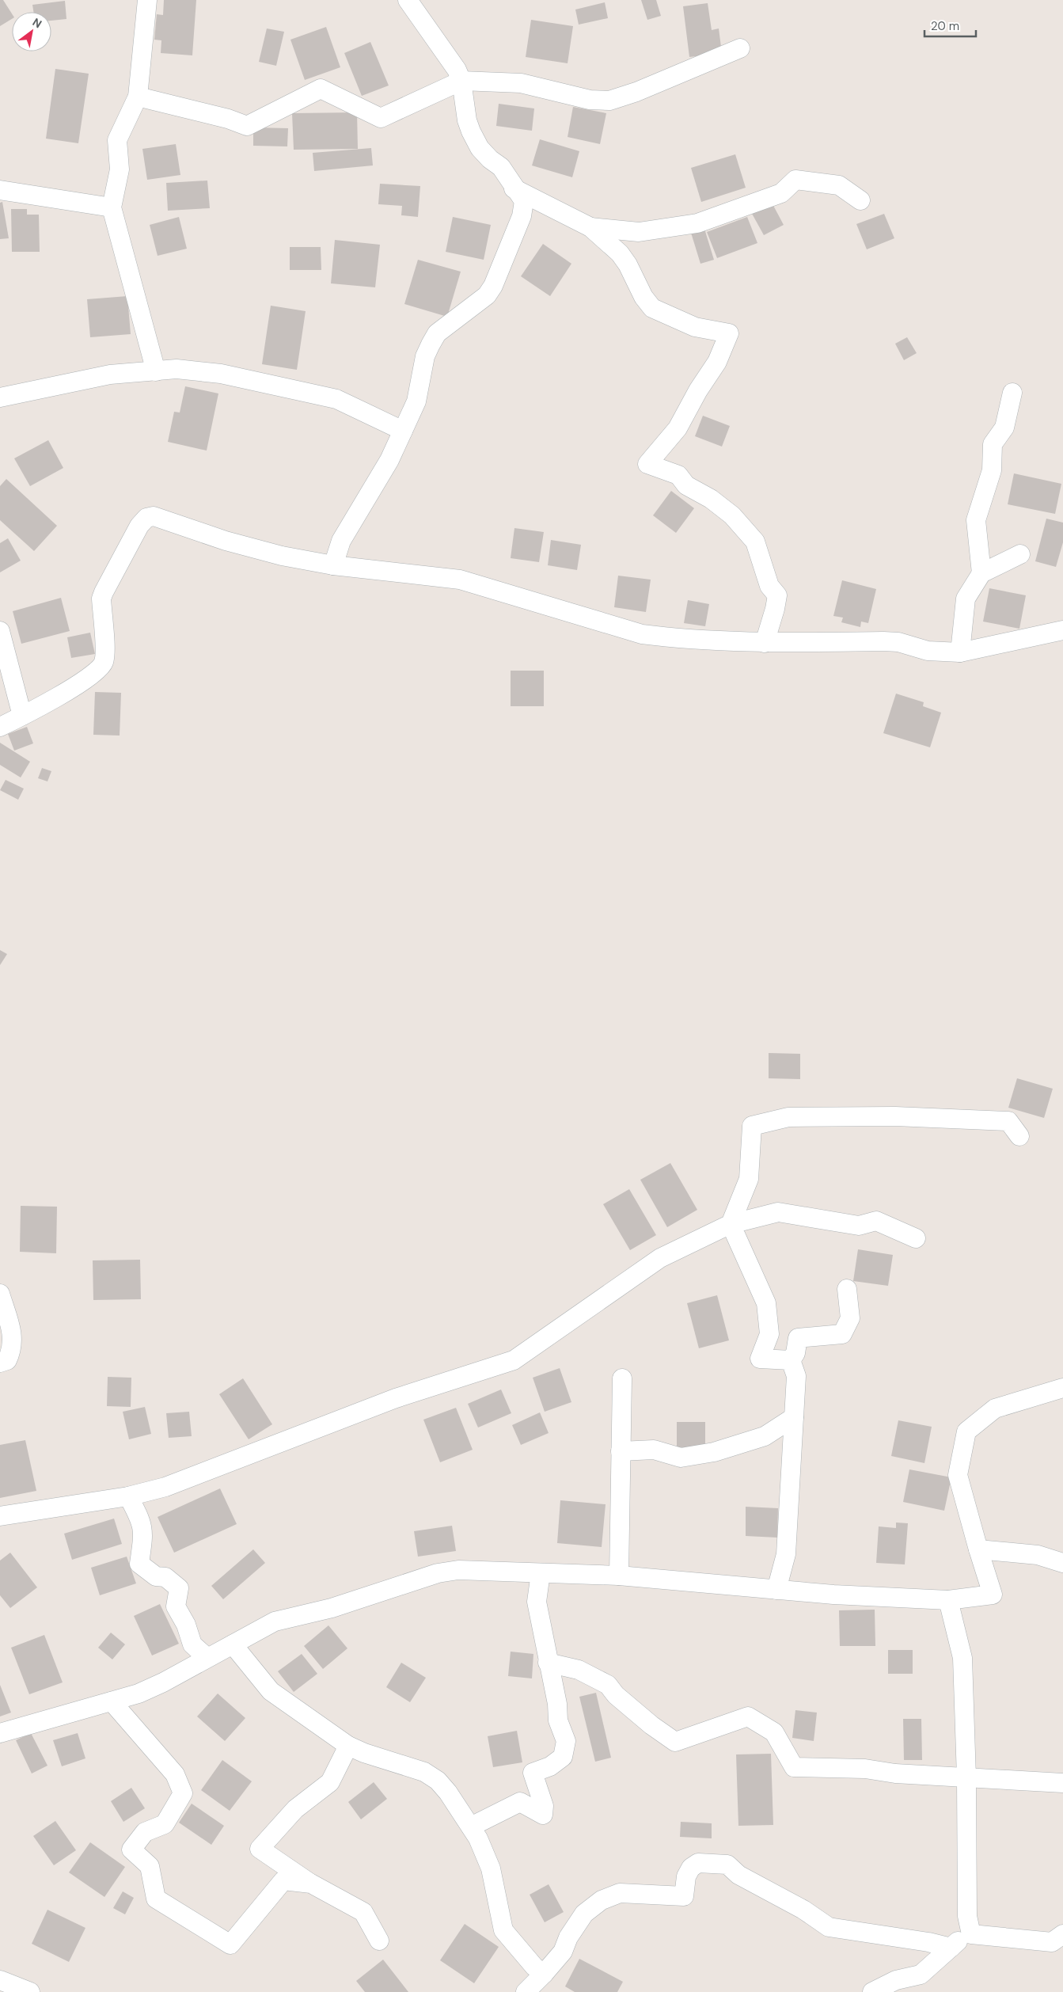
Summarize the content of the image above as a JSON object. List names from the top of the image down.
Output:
{
  "scale_bar": "20 m",
  "north": "top right"
}
